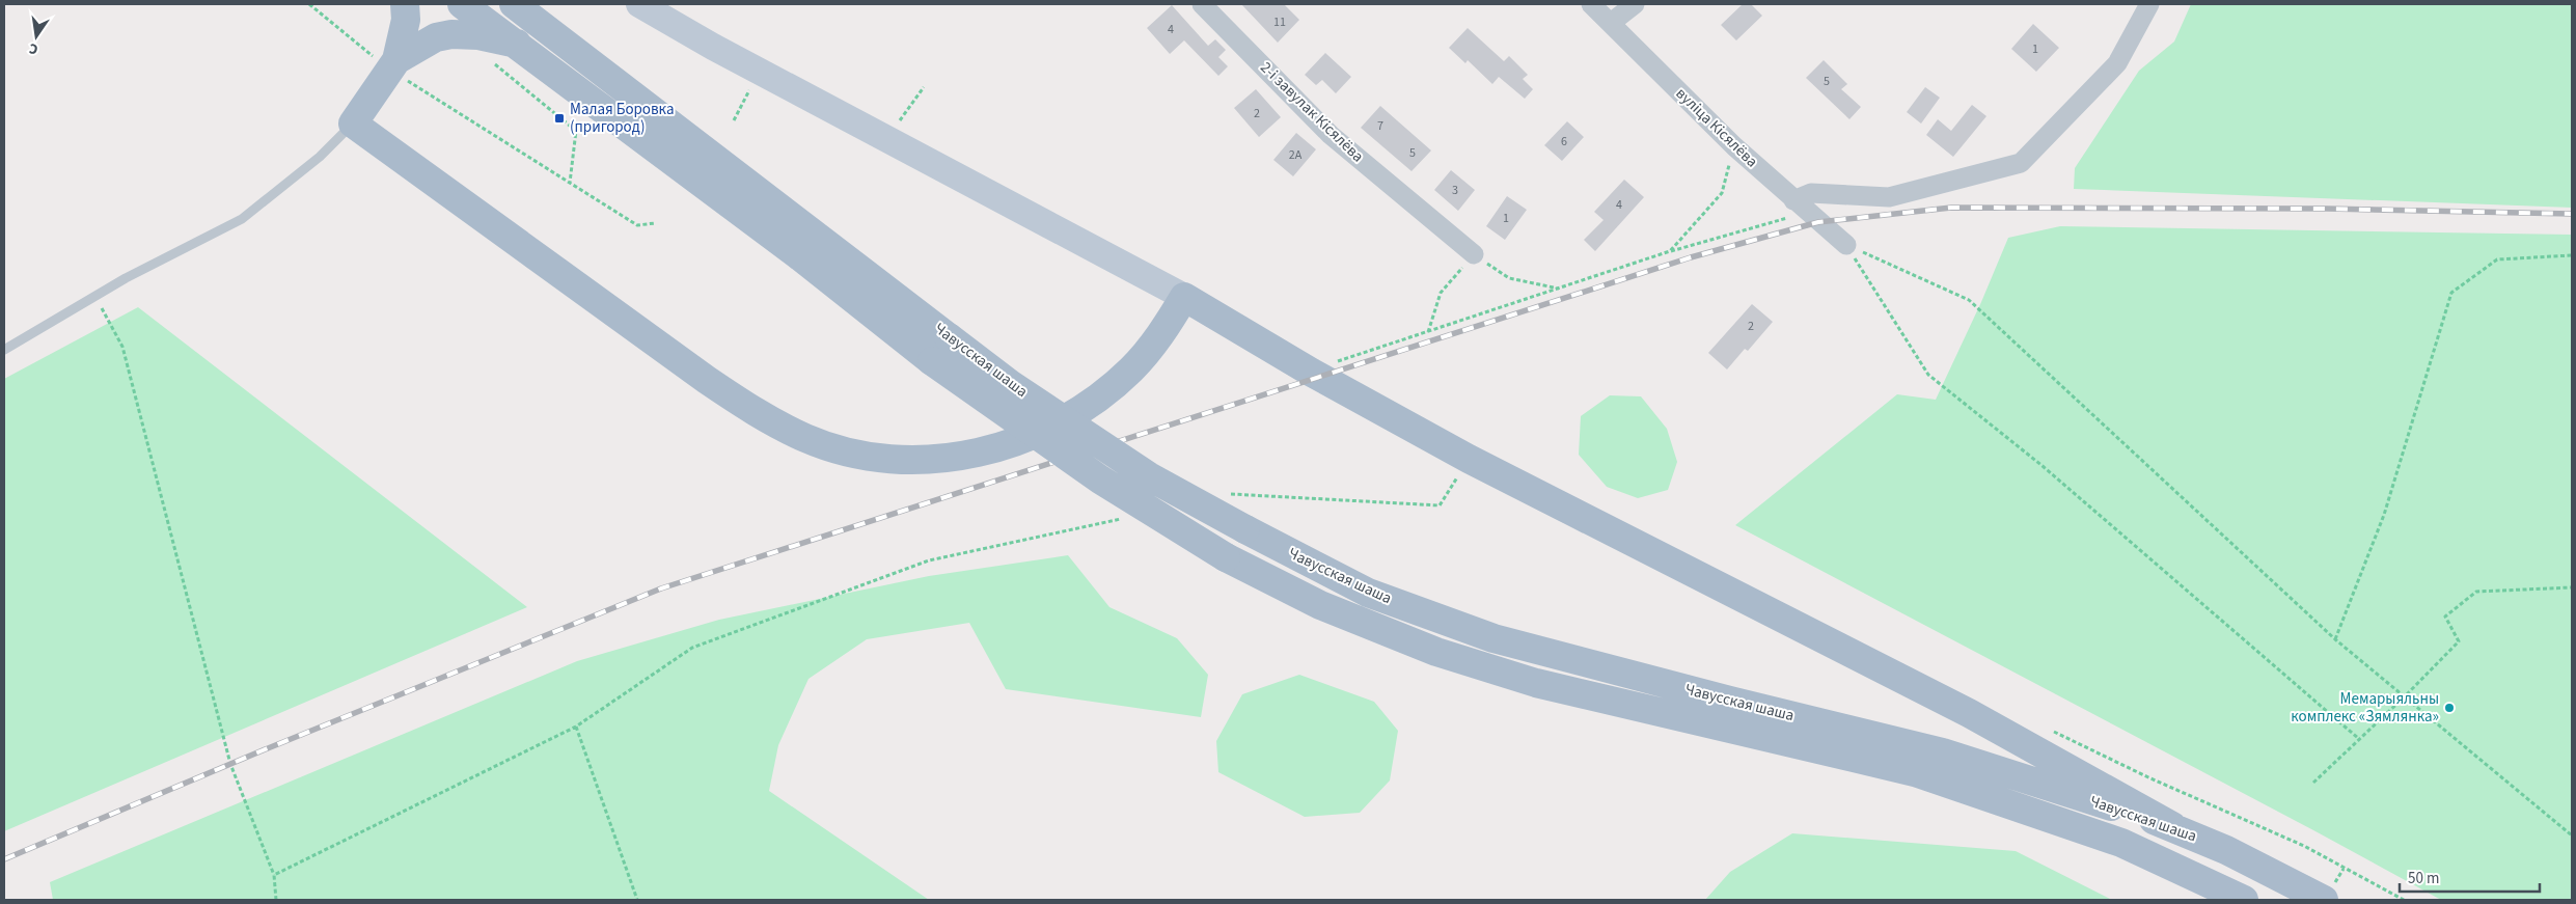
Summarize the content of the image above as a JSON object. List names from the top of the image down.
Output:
{
  "streets": {
    "main road": ["Чавусская шаша"],
    "street": ["2-і завулак Кісялёва", "вуліца Кісялёва"]
  },
  "places": {
    "transit": ["Малая Боровка (пригород)"],
    "other": ["Мемарыяльны комплекс «Зямлянка»"]
  },
  "house_numbers": [
    "11",
    "4",
    "1",
    "5",
    "2",
    "7",
    "6",
    "5",
    "2А",
    "3",
    "4",
    "1",
    "2"
  ],
  "scale_bar": "50 m",
  "north": "bottom"
}
